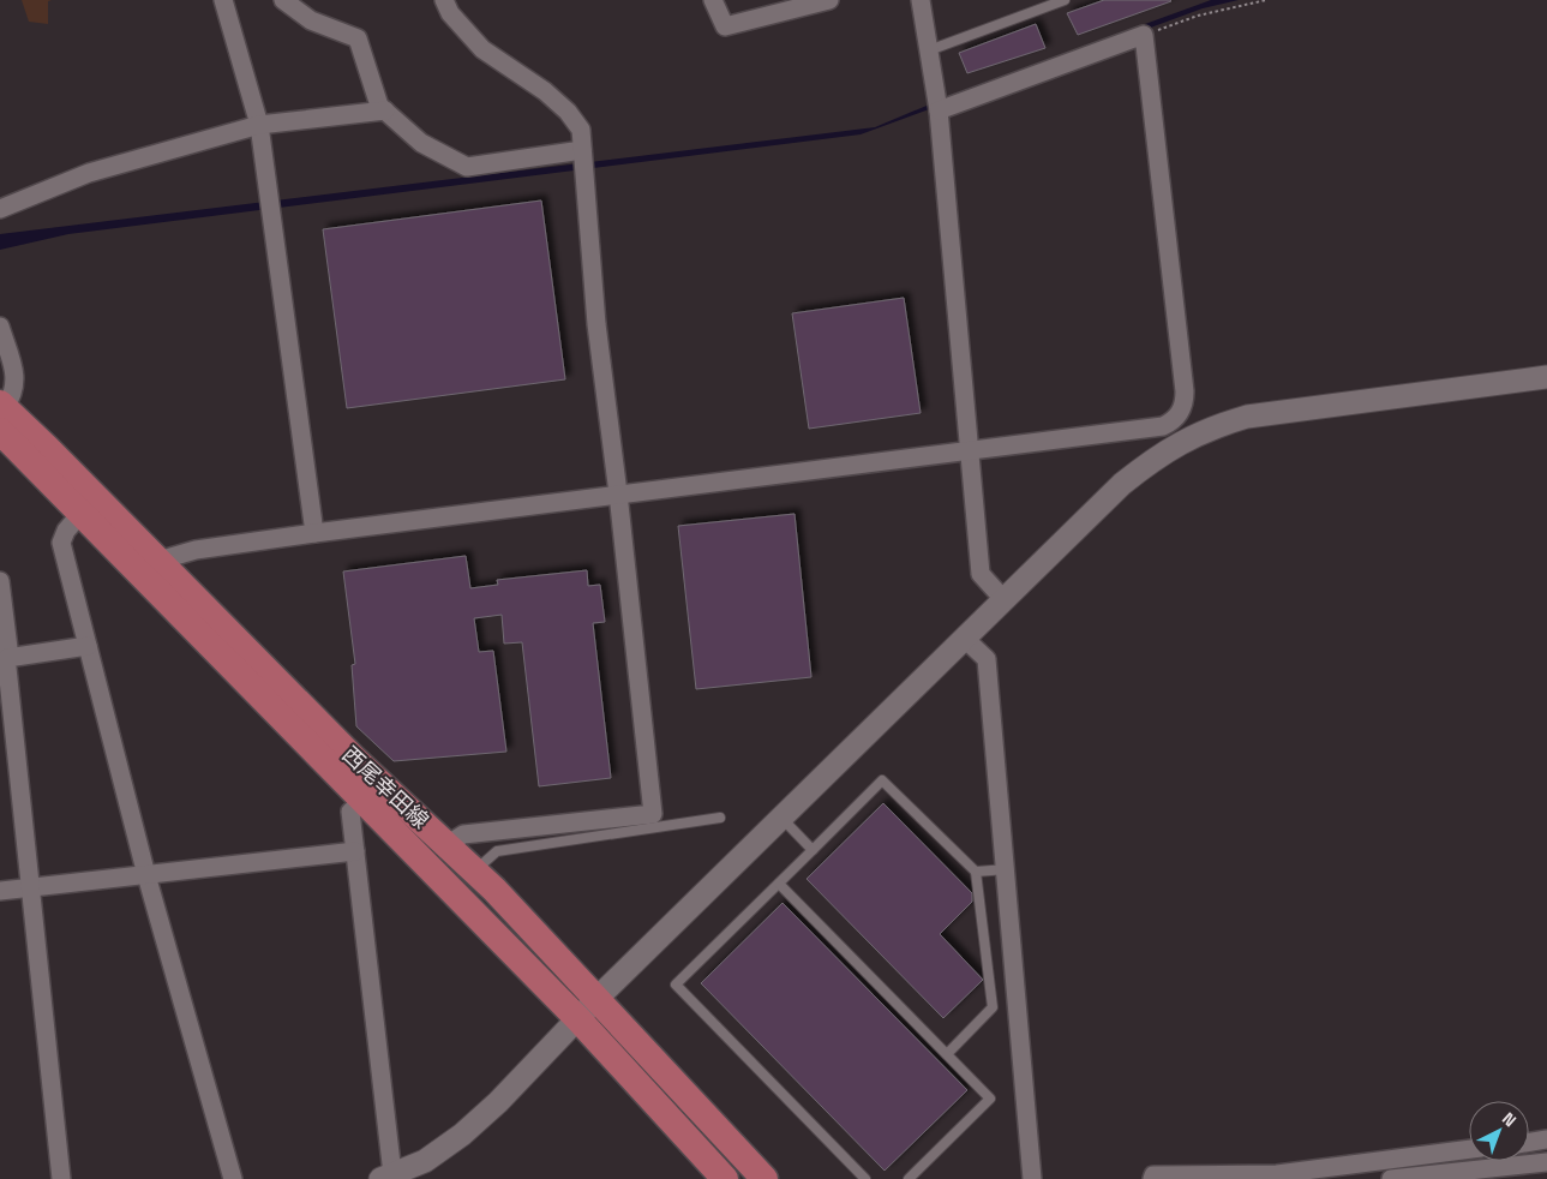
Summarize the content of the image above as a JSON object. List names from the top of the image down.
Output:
{
  "streets": {
    "main road": ["西尾幸田線"]
  },
  "north": "top right"
}
